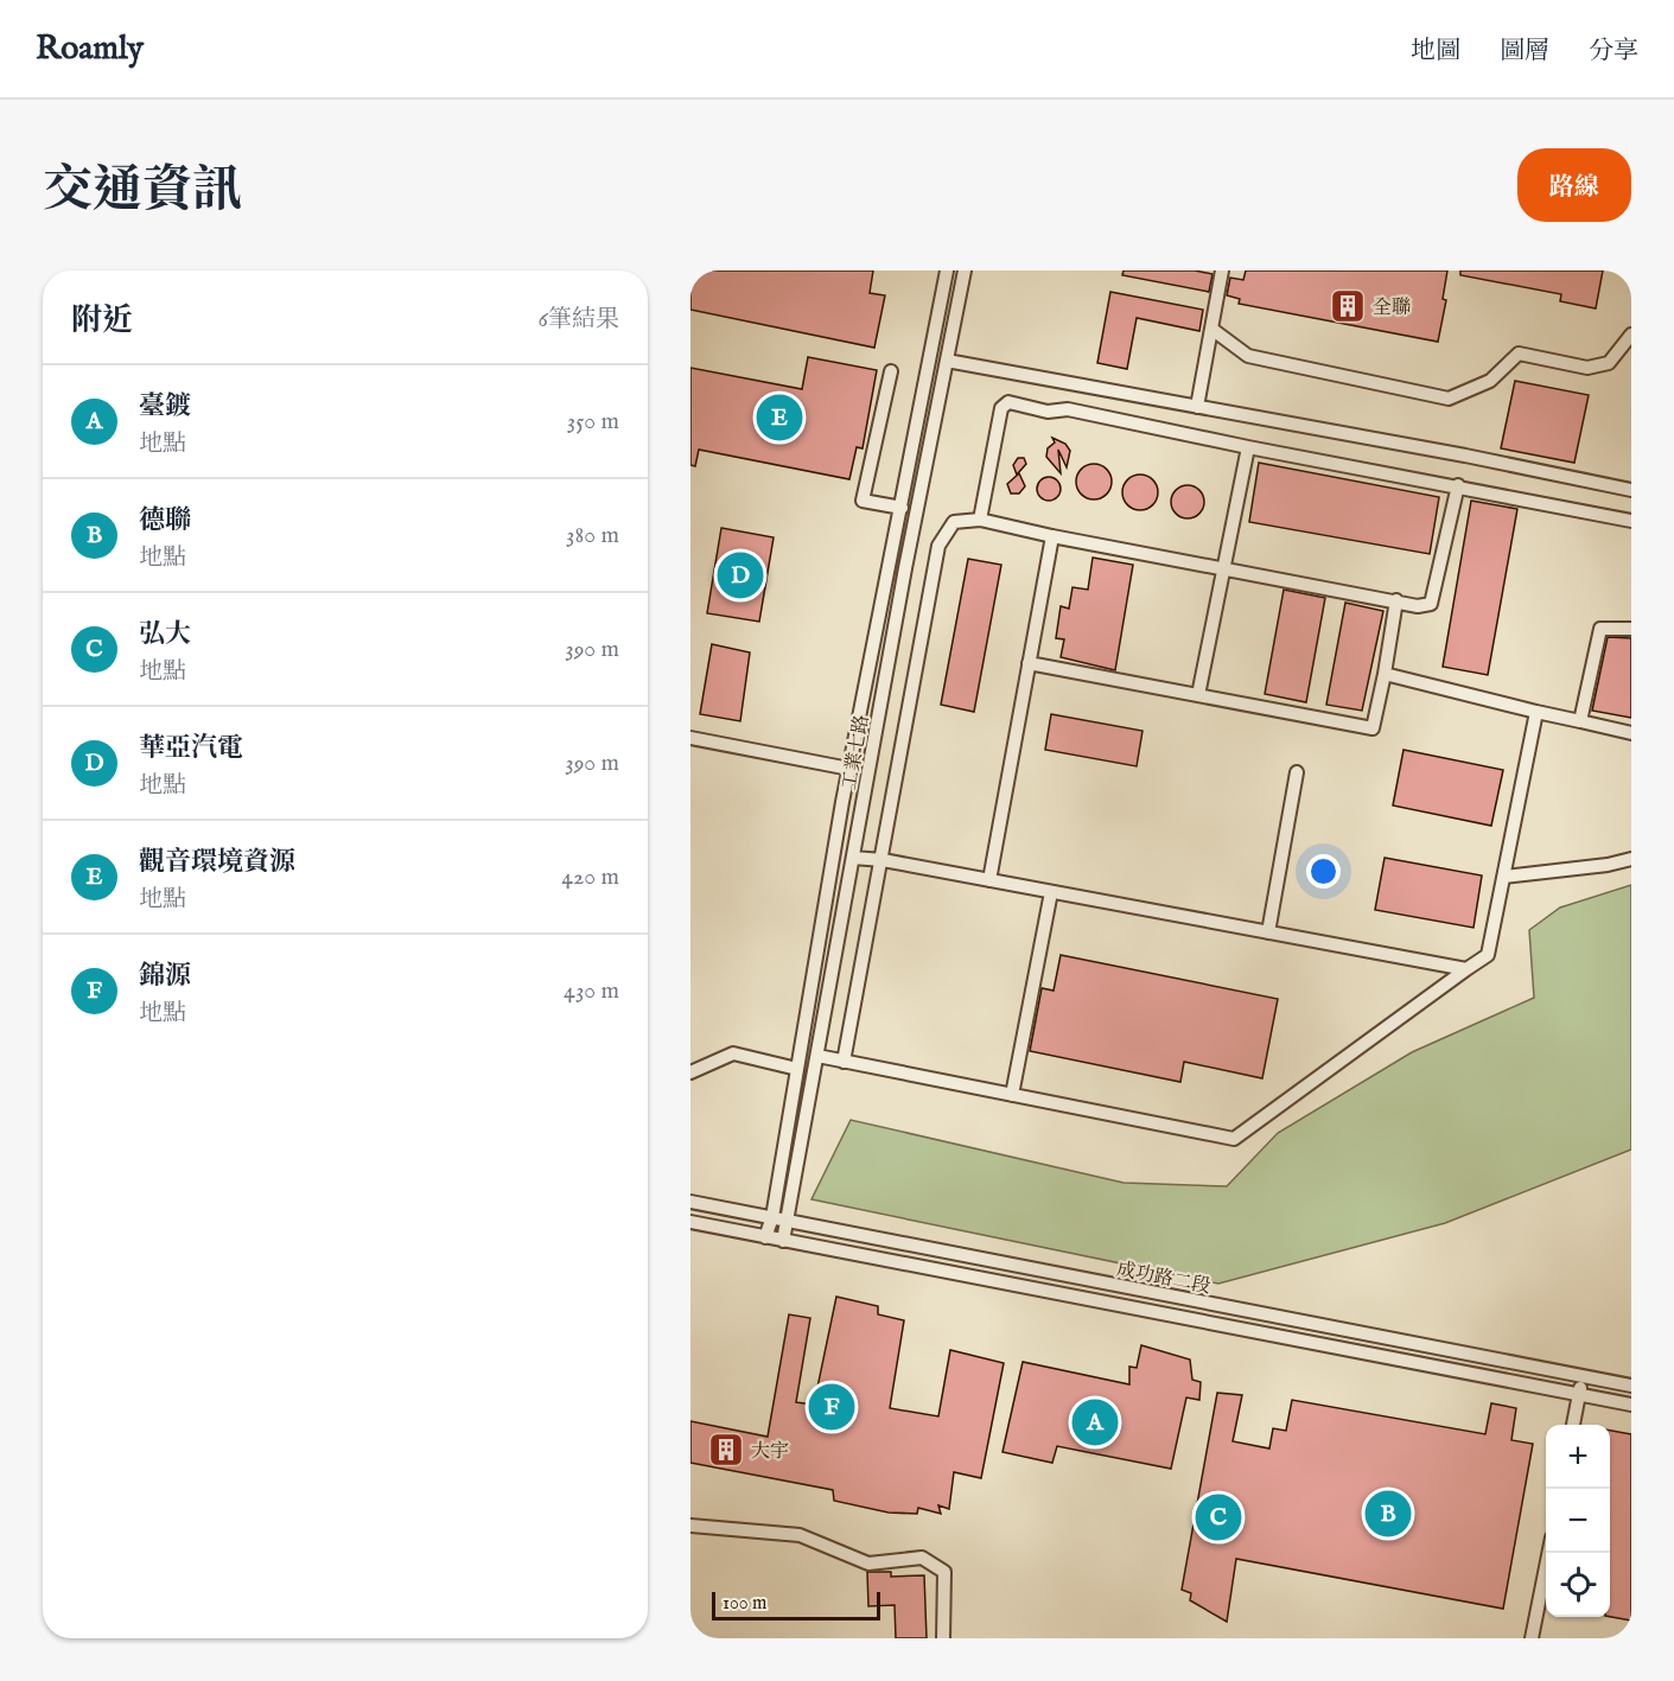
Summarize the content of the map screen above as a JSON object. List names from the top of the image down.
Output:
{
  "streets": {
    "street": ["工業七路", "成功路二段"]
  },
  "crossings": [
    ["工業七路", "成功路二段"]
  ],
  "places": {
    "building": ["全聯", "大宇"]
  },
  "scale_bar": "100 m",
  "page": {
    "header": "Roamly",
    "nav": ["地圖", "圖層", "分享"],
    "title": "交通資訊",
    "buttons": "路線",
    "heading": ["附近", "6筆結果"],
    "list": [
      {
        "mark": "A",
        "name": "臺鍍",
        "note": "地點",
        "value": "350 m"
      },
      {
        "mark": "B",
        "name": "德聯",
        "note": "地點",
        "value": "380 m"
      },
      {
        "mark": "C",
        "name": "弘大",
        "note": "地點",
        "value": "390 m"
      },
      {
        "mark": "D",
        "name": "華亞汽電",
        "note": "地點",
        "value": "390 m"
      },
      {
        "mark": "E",
        "name": "觀音環境資源",
        "note": "地點",
        "value": "420 m"
      },
      {
        "mark": "F",
        "name": "錦源",
        "note": "地點",
        "value": "430 m"
      }
    ],
    "pins": [
      "E",
      "D",
      "F",
      "A",
      "B",
      "C"
    ],
    "map_buttons": ["+", "−"],
    "scale": "100 m"
  }
}
